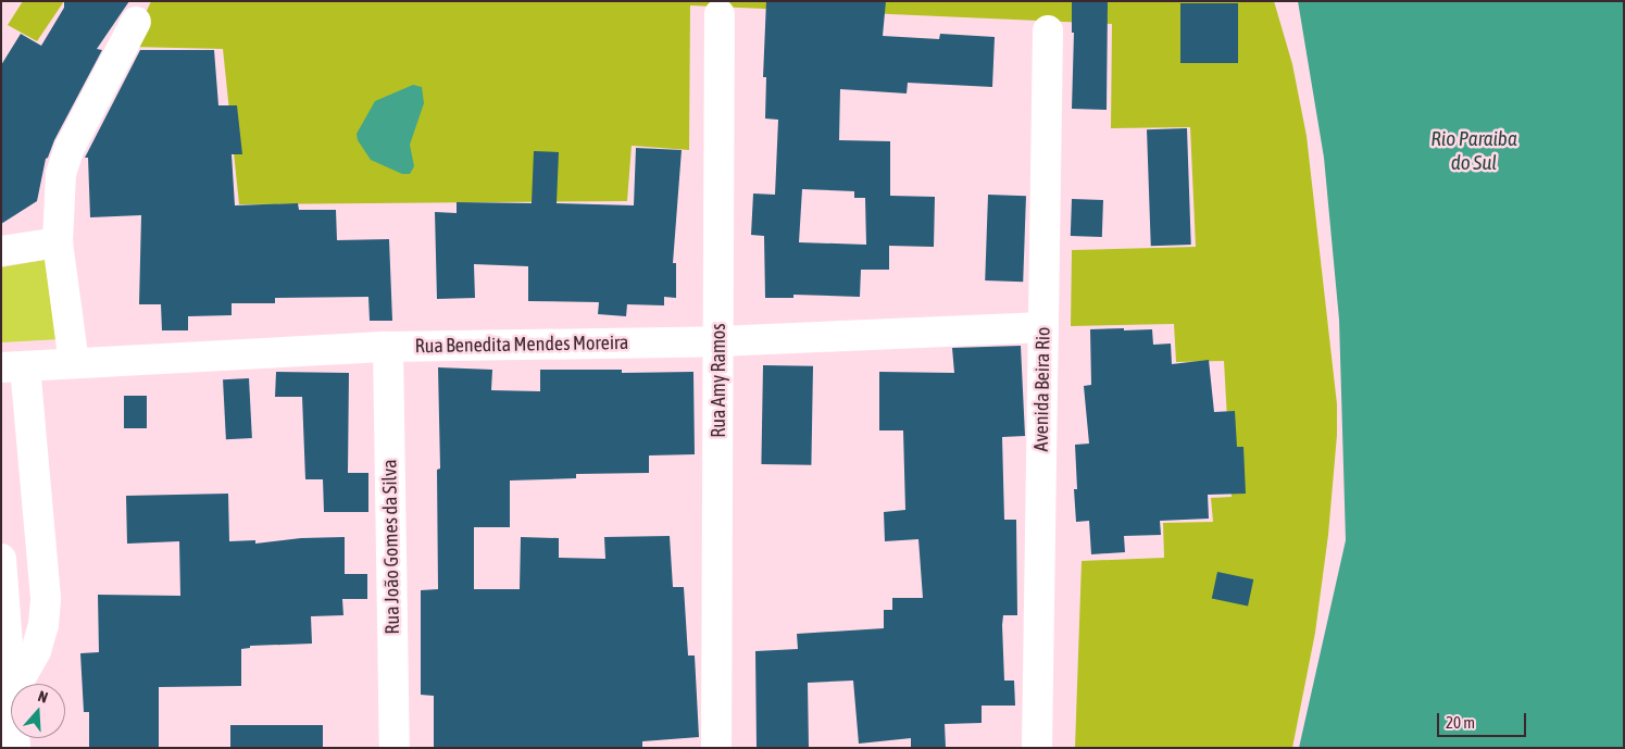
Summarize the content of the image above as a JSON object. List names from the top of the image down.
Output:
{
  "streets": {
    "street": [
      "Rua Benedita Mendes Moreira",
      "Rua Amy Ramos",
      "Avenida Beira Rio",
      "Rua João Gomes da Silva"
    ]
  },
  "crossings": [
    ["Rua Benedita Mendes Moreira", "Rua Amy Ramos"],
    ["Rua Benedita Mendes Moreira", "Avenida Beira Rio"],
    ["Rua Benedita Mendes Moreira", "Rua João Gomes da Silva"]
  ],
  "water": ["Rio Paraiba do Sul"],
  "scale_bar": "20 m",
  "north": "top"
}
